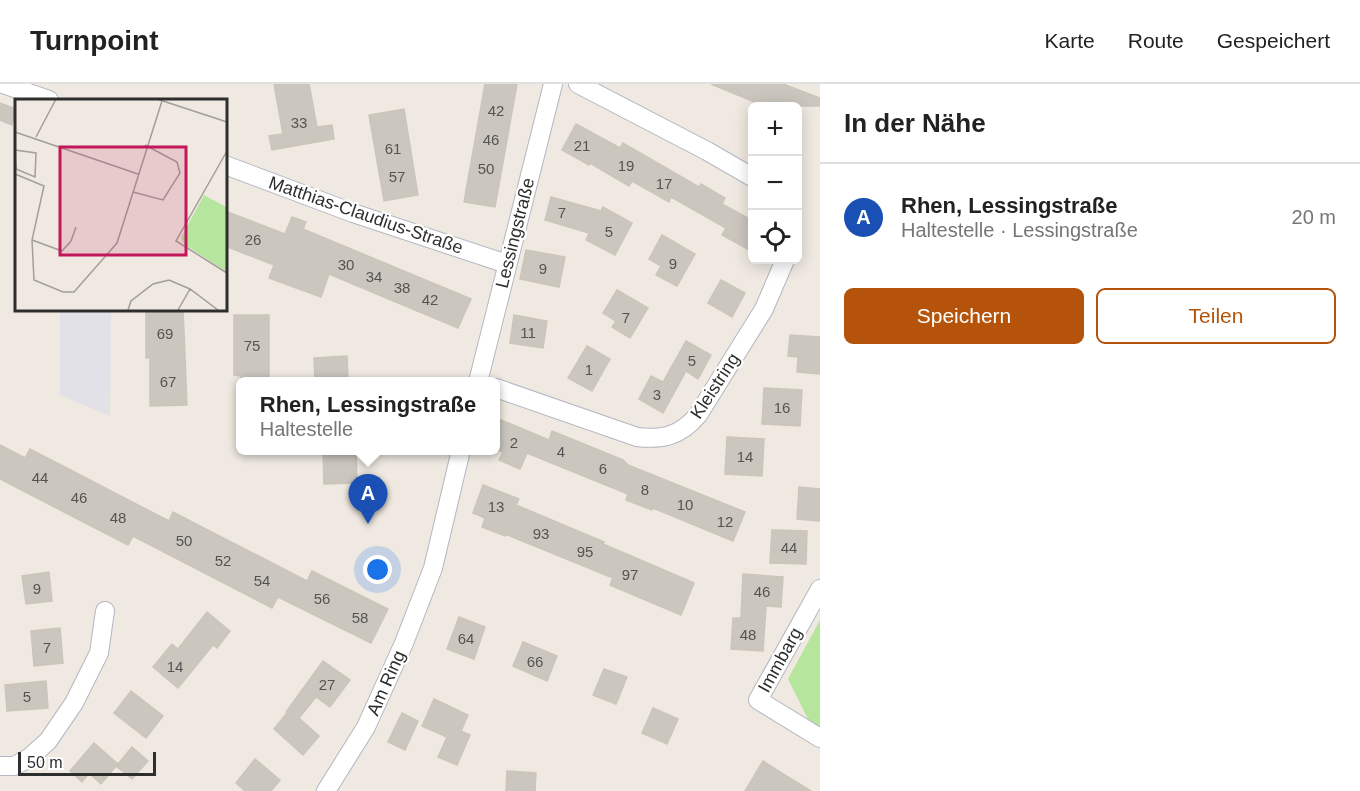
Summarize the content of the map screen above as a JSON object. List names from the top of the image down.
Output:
{
  "streets": {
    "street": [
      "Matthias-Claudius-Straße",
      "Lessingstraße",
      "Kleistring",
      "Immbarg",
      "Am Ring"
    ]
  },
  "crossings": [
    ["Matthias-Claudius-Straße", "Lessingstraße"]
  ],
  "house_numbers": [
    "42",
    "33",
    "46",
    "21",
    "61",
    "19",
    "50",
    "57",
    "17",
    "7",
    "5",
    "26",
    "9",
    "30",
    "9",
    "34",
    "38",
    "42",
    "7",
    "11",
    "69",
    "75",
    "5",
    "1",
    "67",
    "3",
    "16",
    "2",
    "4",
    "14",
    "6",
    "44",
    "8",
    "46",
    "10",
    "13",
    "48",
    "12",
    "93",
    "50",
    "44",
    "95",
    "52",
    "97",
    "54",
    "9",
    "46",
    "56",
    "58",
    "48",
    "64",
    "7",
    "66",
    "14",
    "27",
    "5"
  ],
  "scale_bar": "50 m",
  "page": {
    "header": "Turnpoint",
    "nav": ["Karte", "Route", "Gespeichert"],
    "heading": "In der Nähe",
    "map_buttons": ["+", "−"],
    "list": [
      {
        "mark": "A",
        "name": "Rhen, Lessingstraße",
        "note": "Haltestelle · Lessingstraße",
        "value": "20 m"
      }
    ],
    "buttons": ["Speichern", "Teilen"],
    "popup": ["Rhen, Lessingstraße", "Haltestelle"],
    "pins": "A",
    "scale": "50 m"
  }
}
